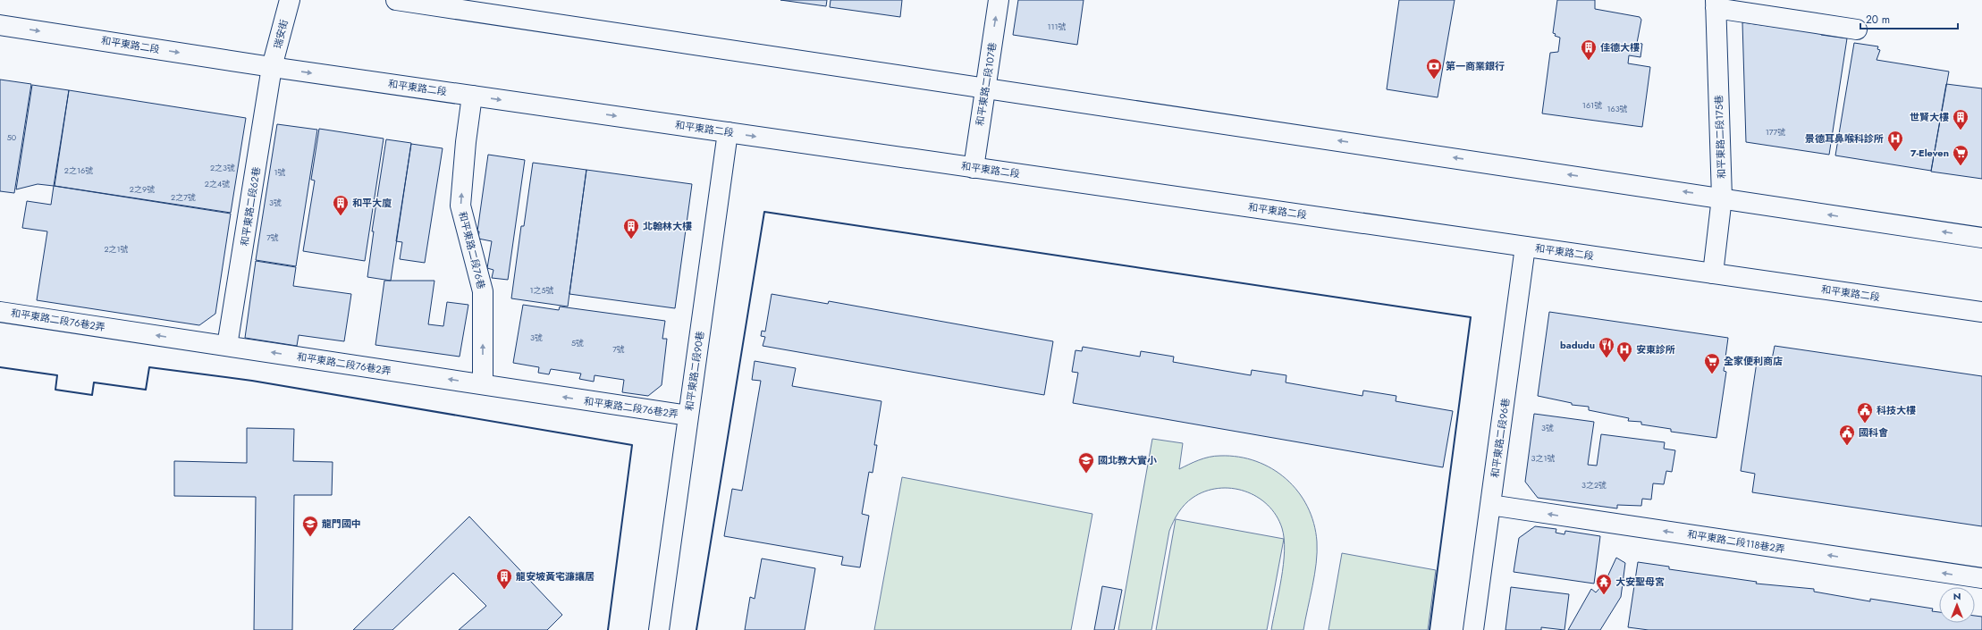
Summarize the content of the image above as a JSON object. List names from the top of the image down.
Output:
{
  "streets": {
    "main road": [
      "瑞安街",
      "和平東路二段",
      "和平東路二段107巷",
      "和平東路二段175巷",
      "和平東路二段62巷",
      "和平東路二段76巷",
      "和平東路二段76巷2弄",
      "和平東路二段90巷",
      "和平東路二段96巷",
      "和平東路二段118巷2弄"
    ]
  },
  "crossings": [
    ["瑞安街", "和平東路二段"],
    ["瑞安街", "和平東路二段62巷"],
    ["和平東路二段", "和平東路二段107巷"],
    ["和平東路二段", "和平東路二段175巷"],
    ["和平東路二段", "和平東路二段62巷"],
    ["和平東路二段", "和平東路二段76巷"],
    ["和平東路二段", "和平東路二段90巷"],
    ["和平東路二段", "和平東路二段96巷"],
    ["和平東路二段62巷", "和平東路二段76巷2弄"],
    ["和平東路二段76巷", "和平東路二段76巷2弄"],
    ["和平東路二段76巷2弄", "和平東路二段90巷"],
    ["和平東路二段96巷", "和平東路二段118巷2弄"]
  ],
  "one_way": [
    "和平東路二段107巷",
    "和平東路二段76巷",
    "和平東路二段76巷2弄",
    "和平東路二段118巷2弄"
  ],
  "places": {
    "building": [
      "佳德大樓",
      "世賢大樓",
      "和平大廈",
      "北翰林大樓",
      "龍安坡黃宅濂讓居"
    ],
    "bank": ["第一商業銀行"],
    "hospital": ["景德耳鼻喉科診所", "安東診所"],
    "supermarket": ["7-Eleven", "全家便利商店"],
    "restaurant": ["badudu"],
    "public building": ["科技大樓", "國科會"],
    "school or university": ["國北教大實小", "龍門國中"],
    "temple": ["大安聖母宮"]
  },
  "house_numbers": [
    "111號",
    "161號",
    "163號",
    "177號",
    "50",
    "2之3號",
    "2之16號",
    "1號",
    "2之4號",
    "2之9號",
    "2之7號",
    "3號",
    "7號",
    "2之1號",
    "1之5號",
    "3號",
    "5號",
    "7號",
    "3號",
    "3之1號",
    "3之2號"
  ],
  "scale_bar": "20 m",
  "north": "top"
}
